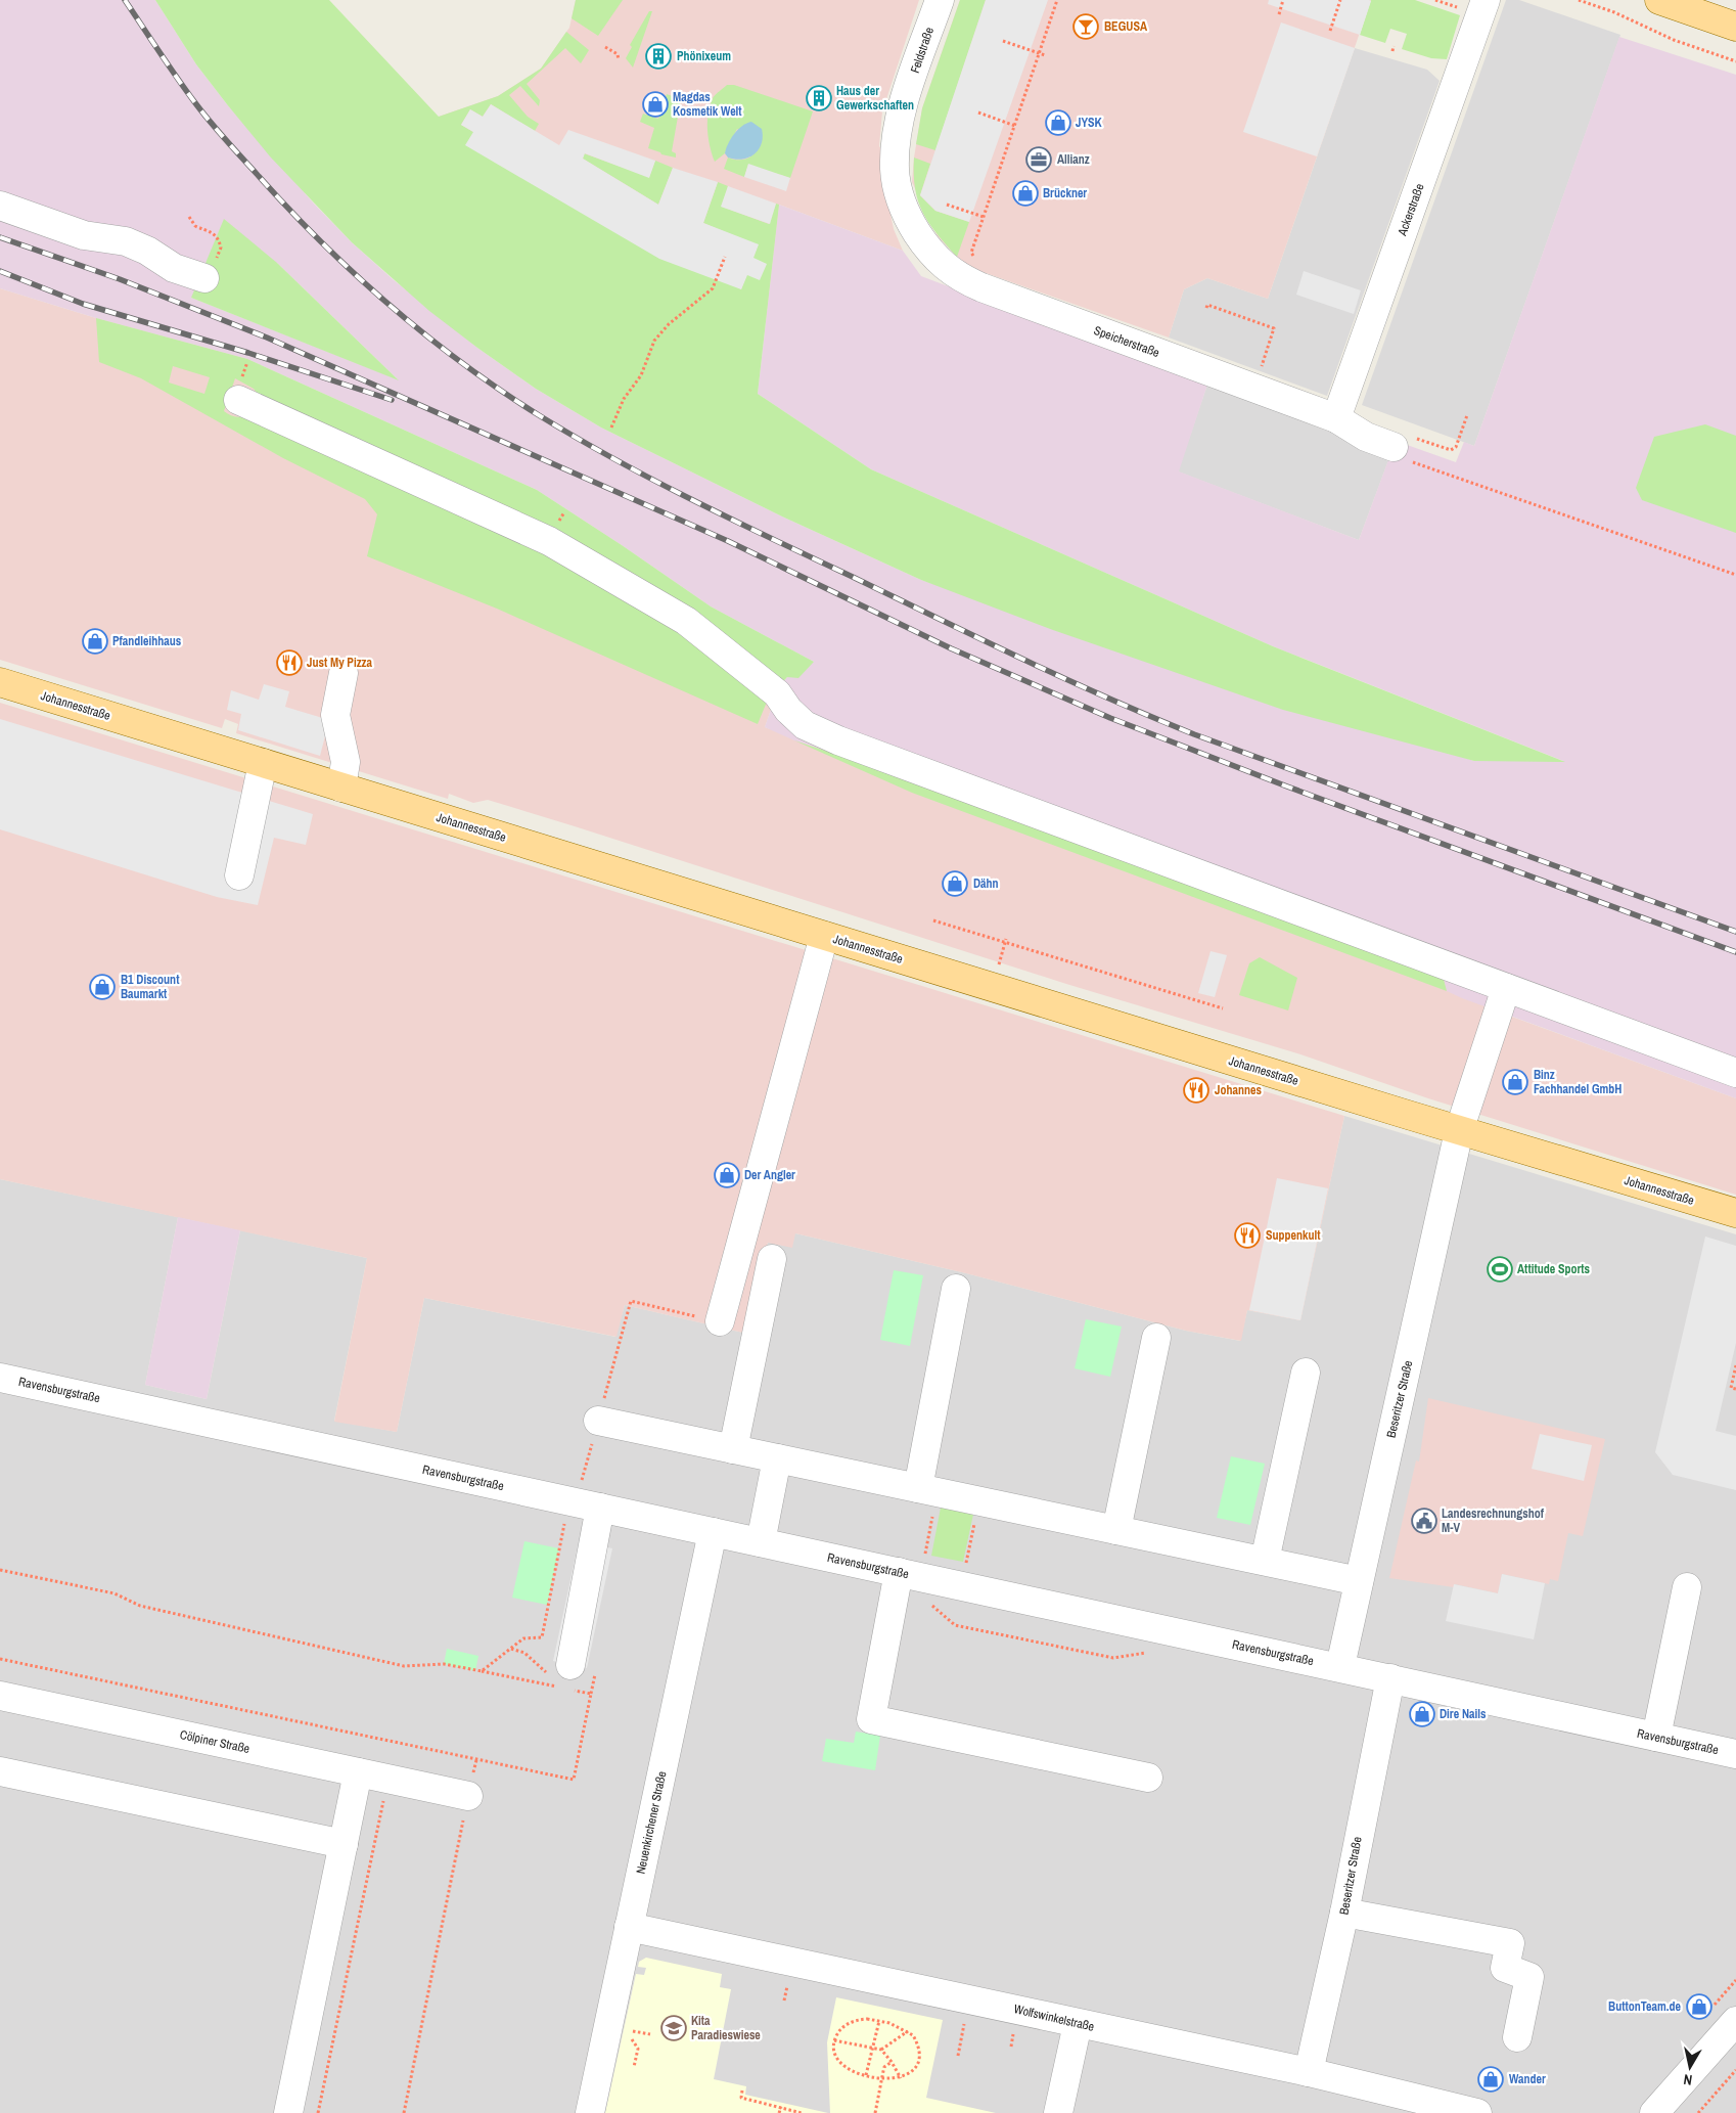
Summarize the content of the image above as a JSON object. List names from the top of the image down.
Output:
{
  "streets": {
    "main road": ["Johannesstraße"],
    "street": [
      "Feldstraße",
      "Ackerstraße",
      "Speicherstraße",
      "Ravensburgstraße",
      "Beseritzer Straße",
      "Cölpiner Straße",
      "Neuenkirchener Straße",
      "Wolfswinkelstraße"
    ]
  },
  "crossings": [
    ["Feldstraße", "Speicherstraße"],
    ["Ackerstraße", "Speicherstraße"],
    ["Johannesstraße", "Beseritzer Straße"],
    ["Ravensburgstraße", "Beseritzer Straße"],
    ["Ravensburgstraße", "Neuenkirchener Straße"],
    ["Beseritzer Straße", "Wolfswinkelstraße"],
    ["Neuenkirchener Straße", "Wolfswinkelstraße"]
  ],
  "places": {
    "bar": ["BEGUSA"],
    "building": ["Phönixeum", "Haus der Gewerkschaften"],
    "shop": [
      "Magdas Kosmetik Welt",
      "JYSK",
      "Brückner",
      "Pfandleihhaus",
      "Dähn",
      "B1 Discount Baumarkt",
      "Binz Fachhandel GmbH",
      "Der Angler",
      "Dire Nails",
      "ButtonTeam.de",
      "Wander"
    ],
    "office": ["Allianz"],
    "restaurant": ["Just My Pizza", "Johannes", "Suppenkult"],
    "sports": ["Attitude Sports"],
    "public building": ["Landesrechnungshof M-V"],
    "school or university": ["Kita Paradieswiese"]
  },
  "north": "bottom"
}
